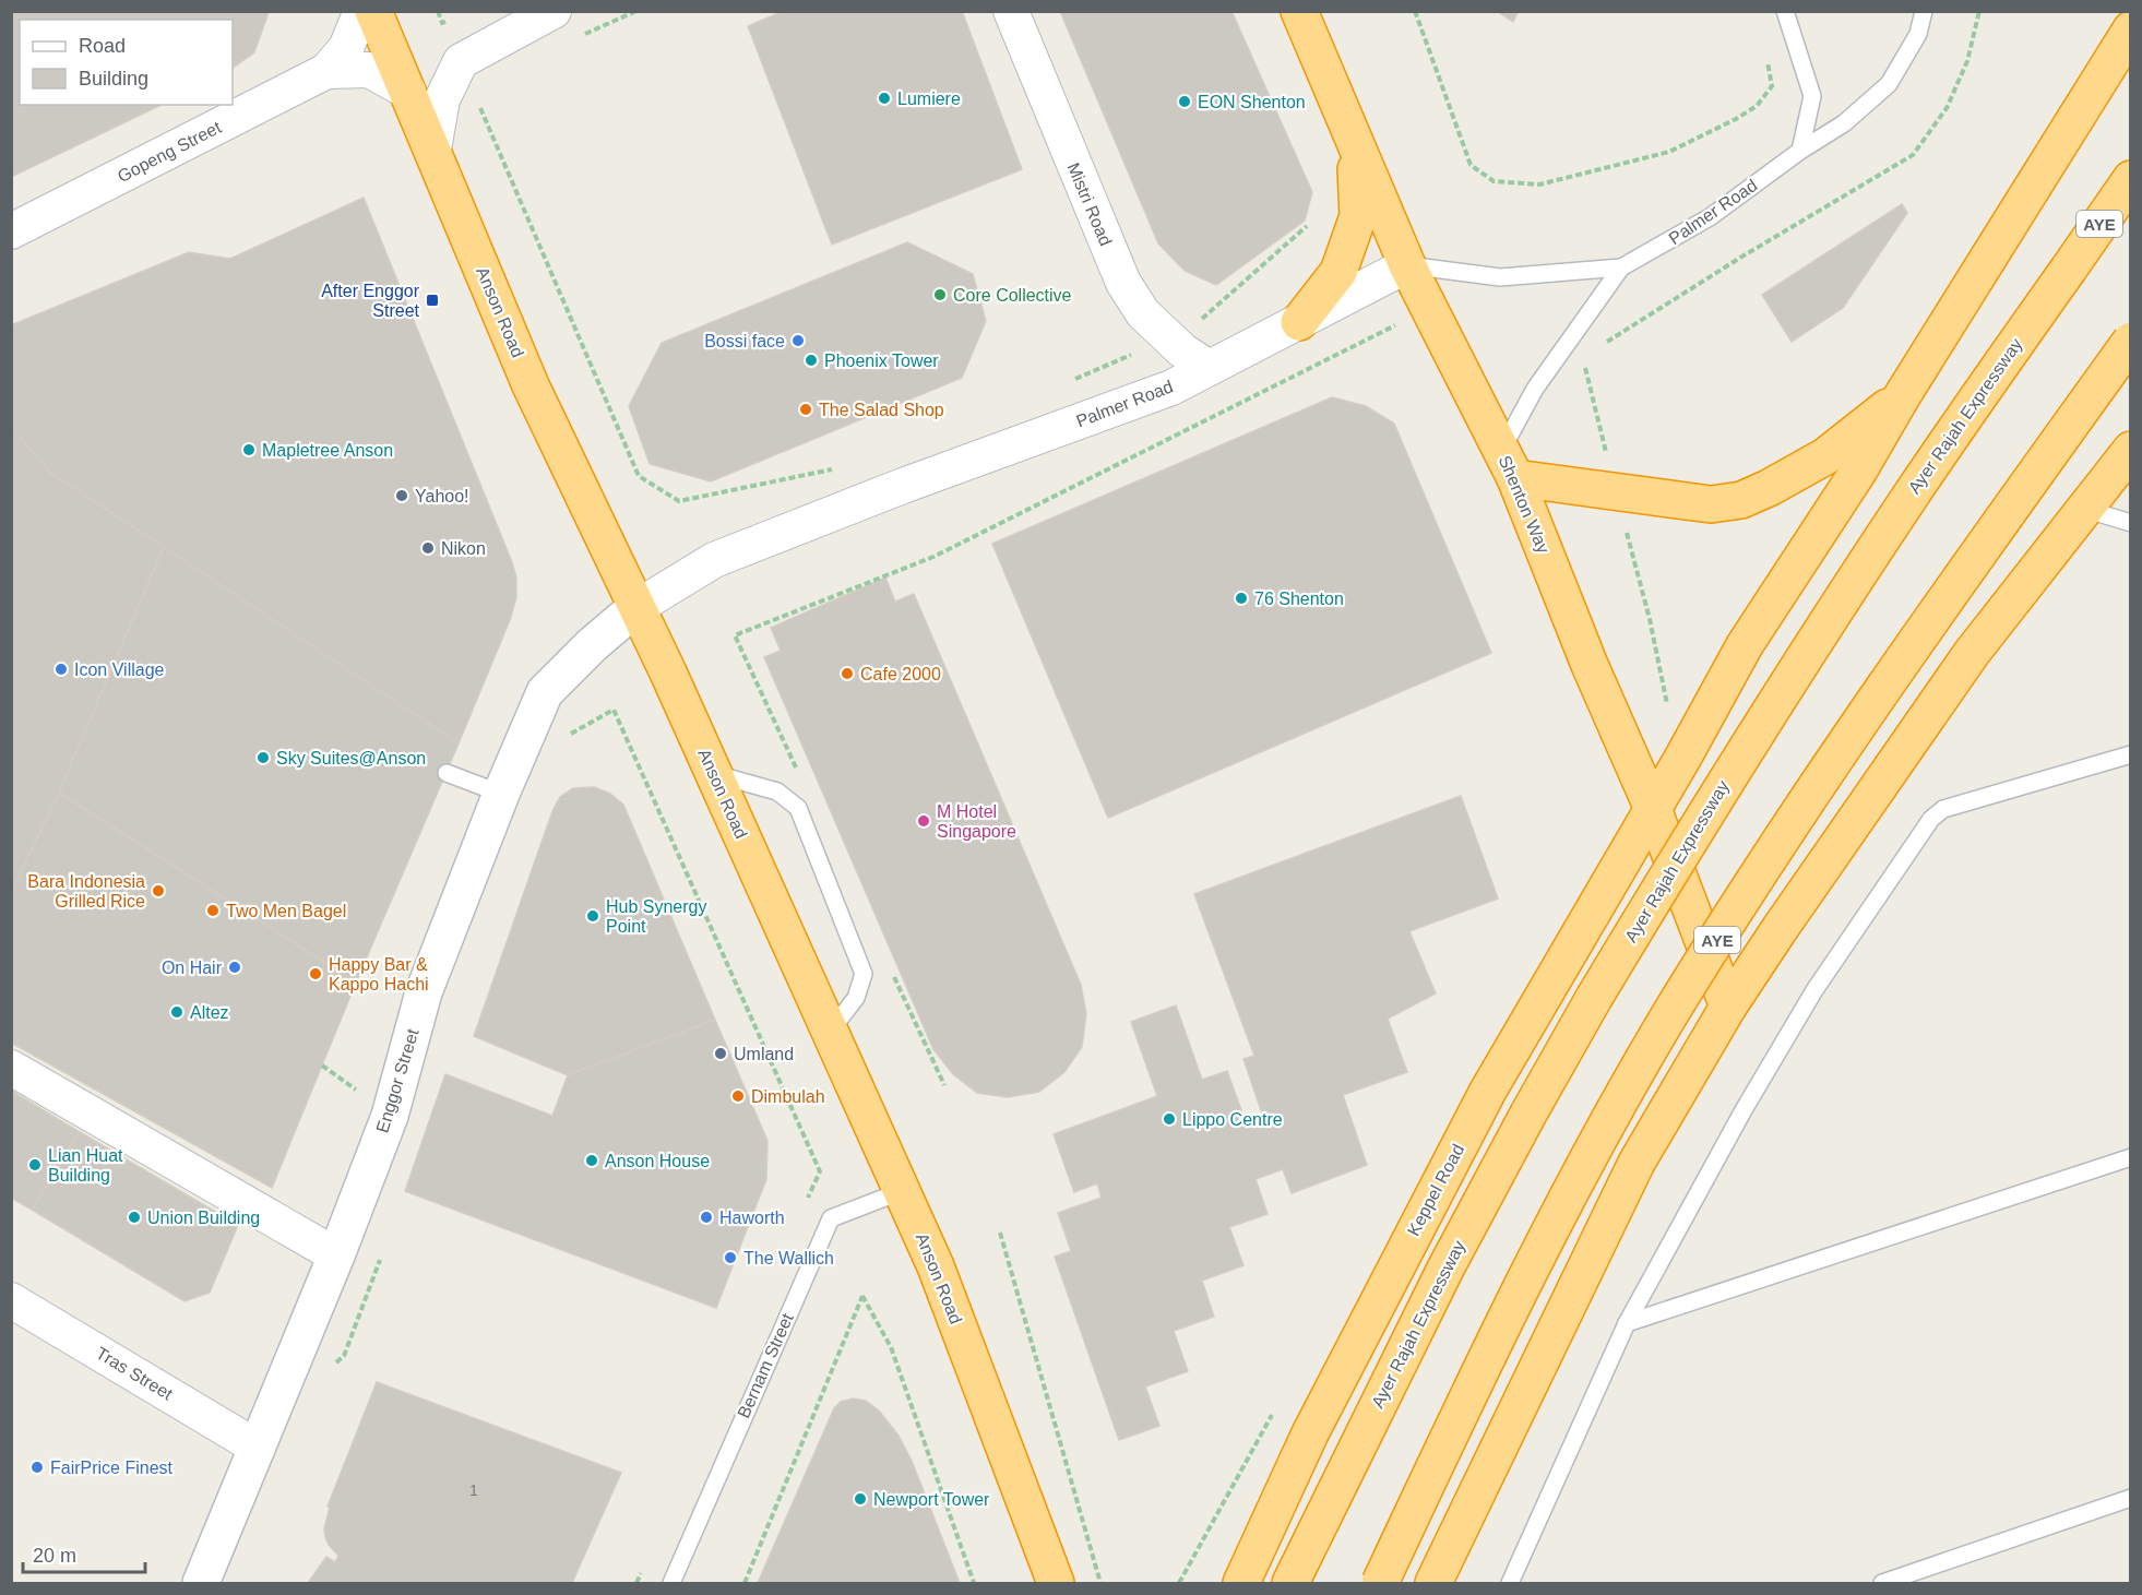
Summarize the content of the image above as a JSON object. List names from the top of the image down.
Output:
{
  "streets": {
    "highway": [
      "AYE",
      "Anson Road",
      "Ayer Rajah Expressway",
      "Shenton Way",
      "Keppel Road"
    ],
    "street": [
      "Gopeng Street",
      "Mistri Road",
      "Palmer Road",
      "Enggor Street",
      "Tras Street"
    ],
    "lane": ["Bernam Street"]
  },
  "crossings": [
    ["Gopeng Street", "Anson Road"],
    ["Mistri Road", "Palmer Road"],
    ["Palmer Road", "Anson Road"],
    ["Palmer Road", "Shenton Way"],
    ["Palmer Road", "Enggor Street"],
    ["Anson Road", "Enggor Street"],
    ["Anson Road", "Bernam Street"],
    ["Shenton Way", "Keppel Road"],
    ["Enggor Street", "Tras Street"]
  ],
  "places": {
    "other": [
      "Lumiere",
      "EON Shenton",
      "Core Collective",
      "Bossi face",
      "Phoenix Tower",
      "The Salad Shop",
      "Mapletree Anson",
      "Yahoo!",
      "Nikon",
      "76 Shenton",
      "Icon Village",
      "Cafe 2000",
      "Sky Suites@Anson",
      "M Hotel Singapore",
      "Bara Indonesia Grilled Rice",
      "Two Men Bagel",
      "Hub Synergy Point",
      "On Hair",
      "Happy Bar & Kappo Hachi",
      "Altez",
      "Umland",
      "Dimbulah",
      "Lippo Centre",
      "Anson House",
      "Lian Huat Building",
      "Union Building",
      "Haworth",
      "The Wallich",
      "FairPrice Finest",
      "Newport Tower"
    ],
    "transit": ["After Enggor Street"]
  },
  "house_numbers": ["1"],
  "legend": ["Road", "Building"],
  "scale_bar": "20 m"
}
